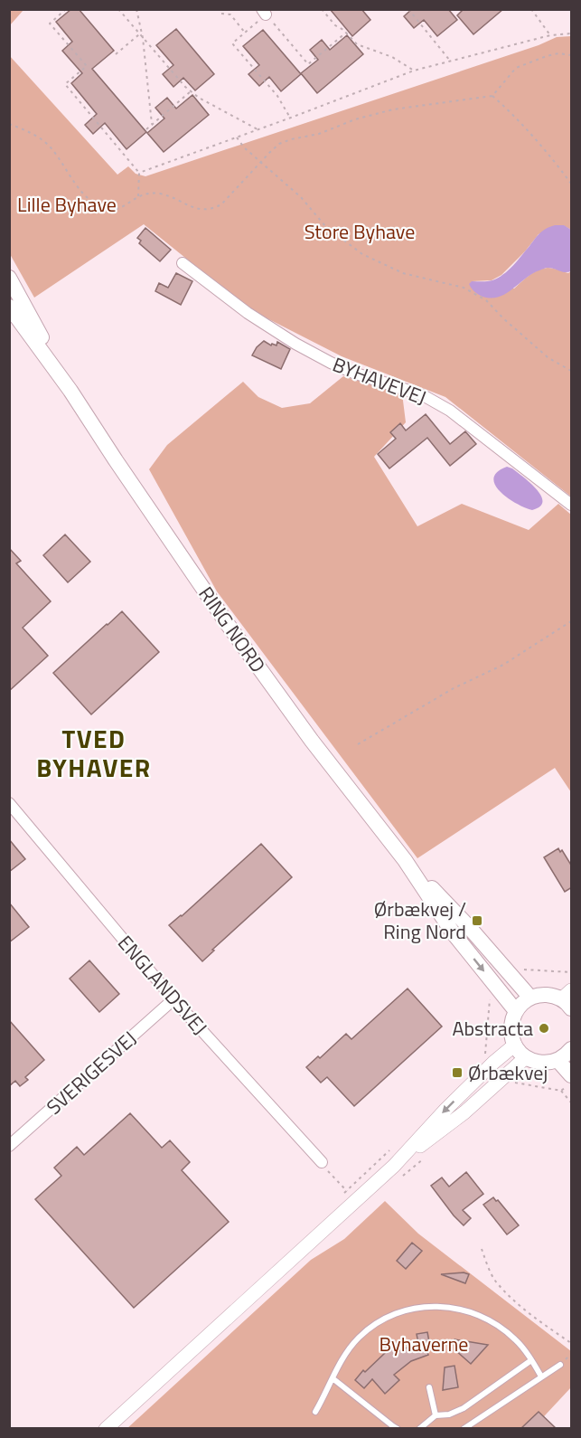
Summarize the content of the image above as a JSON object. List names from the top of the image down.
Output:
{
  "streets": {
    "main road": ["RING NORD"],
    "street": ["BYHAVEVEJ", "ENGLANDSVEJ", "SVERIGESVEJ"]
  },
  "crossings": [
    ["ENGLANDSVEJ", "SVERIGESVEJ"]
  ],
  "districts": ["TVED BYHAVER"],
  "parks": ["Lille Byhave", "Store Byhave", "Byhaverne"],
  "places": {
    "transit": ["Ørbækvej / Ring Nord", "Ørbækvej"],
    "other": ["Abstracta"]
  }
}
